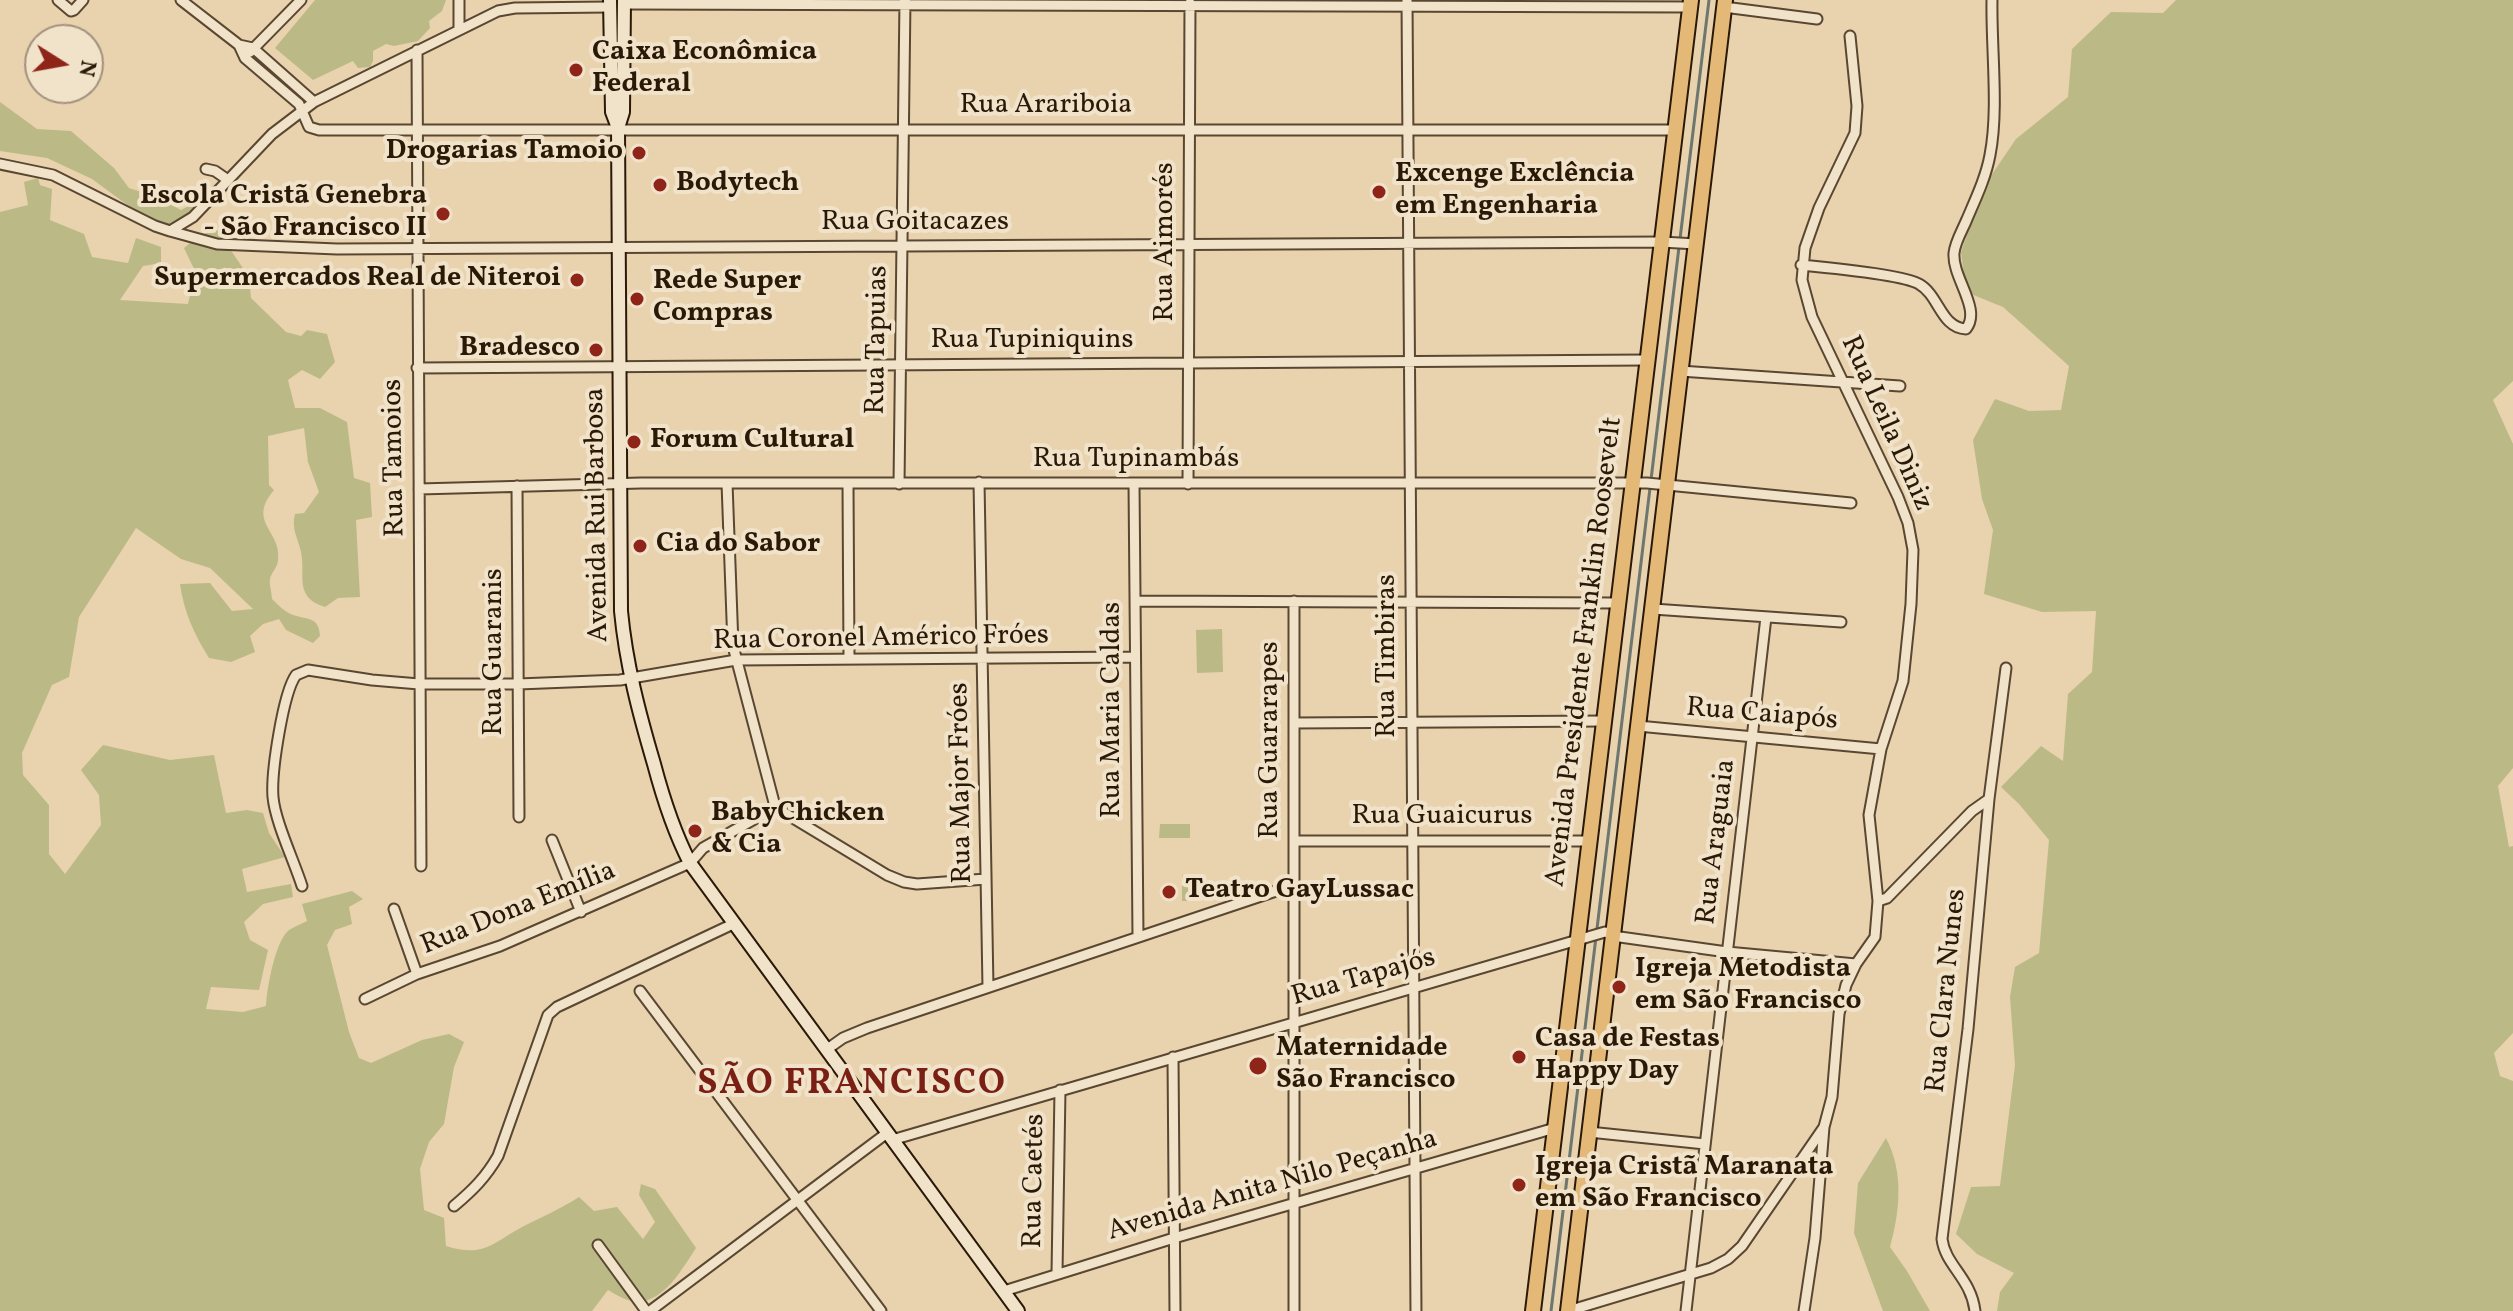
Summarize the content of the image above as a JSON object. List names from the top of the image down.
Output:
{
  "streets": {
    "main road": ["Avenida Rui Barbosa", "Avenida Presidente Franklin Roosevelt"],
    "street": [
      "Rua Arariboia",
      "Rua Goitacazes",
      "Rua Aimorés",
      "Rua Tapuias",
      "Rua Tupiniquins",
      "Rua Leila Diniz",
      "Rua Tamoios",
      "Rua Tupinambás",
      "Rua Coronel Américo Fróes",
      "Rua Guaranis",
      "Rua Timbiras",
      "Rua Maria Caldas",
      "Rua Caiapós",
      "Rua Guararapes",
      "Rua Major Fróes",
      "Rua Guaicurus",
      "Rua Araguaia",
      "Rua Dona Emília",
      "Rua Tapajós",
      "Rua Clara Nunes",
      "Rua Caetés",
      "Avenida Anita Nilo Peçanha"
    ]
  },
  "crossings": [
    ["Rua Arariboia", "Rua Aimorés"],
    ["Rua Arariboia", "Rua Tapuias"],
    ["Rua Arariboia", "Rua Tamoios"],
    ["Rua Arariboia", "Avenida Rui Barbosa"],
    ["Rua Arariboia", "Avenida Presidente Franklin Roosevelt"],
    ["Rua Arariboia", "Rua Timbiras"],
    ["Rua Goitacazes", "Rua Aimorés"],
    ["Rua Goitacazes", "Rua Tapuias"],
    ["Rua Goitacazes", "Rua Tamoios"],
    ["Rua Goitacazes", "Avenida Rui Barbosa"],
    ["Rua Goitacazes", "Avenida Presidente Franklin Roosevelt"],
    ["Rua Goitacazes", "Rua Timbiras"],
    ["Rua Aimorés", "Rua Tupiniquins"],
    ["Rua Aimorés", "Rua Tupinambás"],
    ["Rua Tapuias", "Rua Tupiniquins"],
    ["Rua Tapuias", "Rua Tupinambás"],
    ["Rua Tupiniquins", "Rua Tamoios"],
    ["Rua Tupiniquins", "Avenida Rui Barbosa"],
    ["Rua Tupiniquins", "Avenida Presidente Franklin Roosevelt"],
    ["Rua Tupiniquins", "Rua Timbiras"],
    ["Rua Leila Diniz", "Rua Caiapós"],
    ["Rua Leila Diniz", "Rua Tapajós"],
    ["Rua Tamoios", "Rua Tupinambás"],
    ["Rua Tamoios", "Rua Coronel Américo Fróes"],
    ["Rua Tupinambás", "Avenida Rui Barbosa"],
    ["Rua Tupinambás", "Rua Guaranis"],
    ["Rua Tupinambás", "Avenida Presidente Franklin Roosevelt"],
    ["Rua Tupinambás", "Rua Timbiras"],
    ["Rua Tupinambás", "Rua Maria Caldas"],
    ["Rua Tupinambás", "Rua Major Fróes"],
    ["Avenida Rui Barbosa", "Rua Coronel Américo Fróes"],
    ["Avenida Rui Barbosa", "Rua Dona Emília"],
    ["Avenida Rui Barbosa", "Rua Tapajós"],
    ["Avenida Rui Barbosa", "Avenida Anita Nilo Peçanha"],
    ["Rua Coronel Américo Fróes", "Rua Guaranis"],
    ["Rua Coronel Américo Fróes", "Rua Maria Caldas"],
    ["Rua Coronel Américo Fróes", "Rua Major Fróes"],
    ["Avenida Presidente Franklin Roosevelt", "Rua Guaicurus"],
    ["Avenida Presidente Franklin Roosevelt", "Rua Tapajós"],
    ["Avenida Presidente Franklin Roosevelt", "Avenida Anita Nilo Peçanha"],
    ["Rua Timbiras", "Rua Guaicurus"],
    ["Rua Timbiras", "Rua Tapajós"],
    ["Rua Timbiras", "Avenida Anita Nilo Peçanha"],
    ["Rua Caiapós", "Rua Araguaia"],
    ["Rua Guararapes", "Rua Guaicurus"],
    ["Rua Guararapes", "Rua Tapajós"],
    ["Rua Guararapes", "Avenida Anita Nilo Peçanha"],
    ["Rua Araguaia", "Rua Tapajós"],
    ["Rua Tapajós", "Rua Caetés"],
    ["Rua Caetés", "Avenida Anita Nilo Peçanha"]
  ],
  "districts": ["SÃO FRANCISCO"],
  "places": [
    "Caixa Econômica Federal",
    "Drogarias Tamoio",
    "Bodytech",
    "Excenge Exclência em Engenharia",
    "Escola Cristã Genebra - São Francisco II",
    "Supermercados Real de Niteroi",
    "Rede Super Compras",
    "Bradesco",
    "Forum Cultural",
    "Cia do Sabor",
    "BabyChicken & Cia",
    "Teatro GayLussac",
    "Igreja Metodista em São Francisco",
    "Casa de Festas Happy Day",
    "Maternidade São Francisco",
    "Igreja Cristã Maranata em São Francisco"
  ],
  "north": "right"
}
